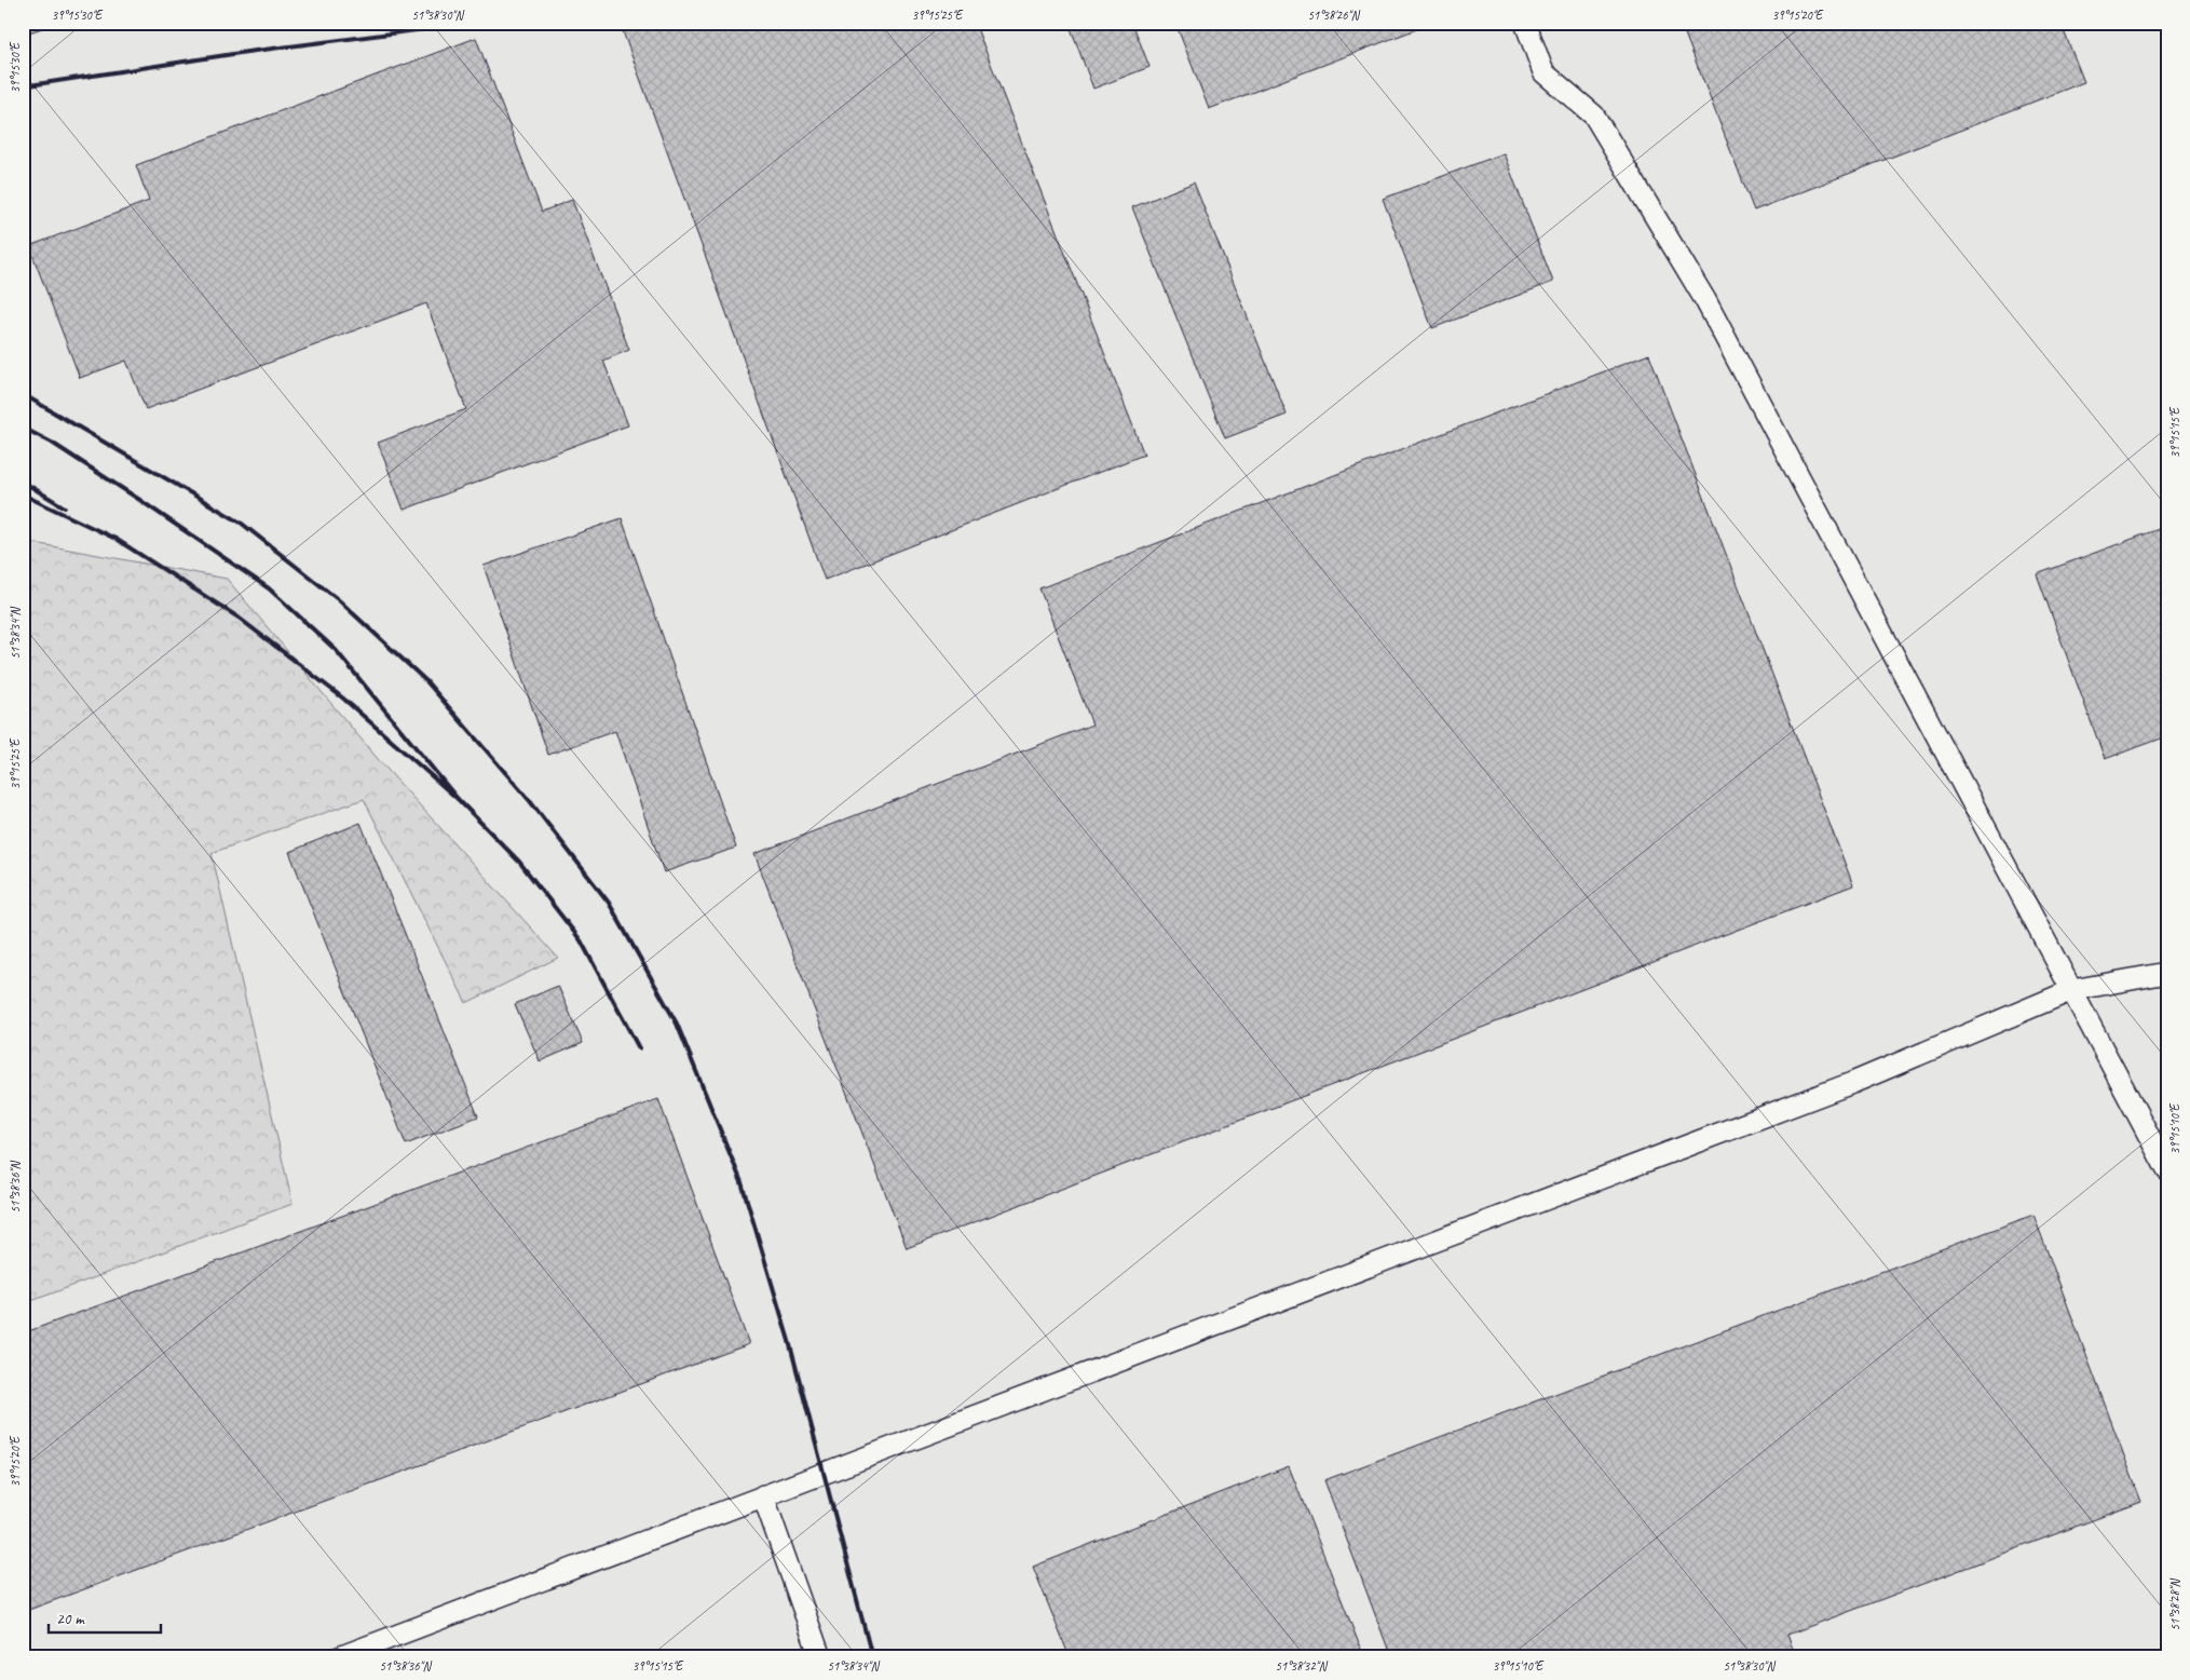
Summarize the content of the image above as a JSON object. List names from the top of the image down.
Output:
{
  "scale_bar": "20 m",
  "coordinates": [
    "39°15'30\"E",
    "51°38'30\"N",
    "39°15'25\"E",
    "51°38'26\"N",
    "39°15'20\"E",
    "39°15'15\"E",
    "51°38'34\"N",
    "39°15'10\"E",
    "51°38'36\"N",
    "51°38'28\"N",
    "51°38'32\"N"
  ]
}
